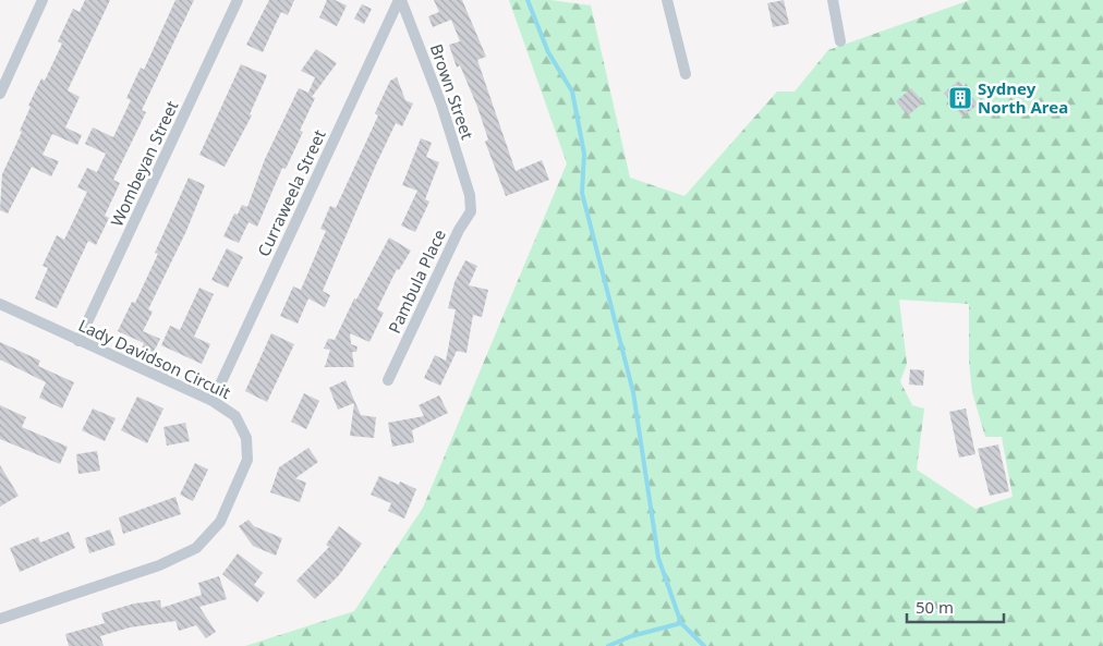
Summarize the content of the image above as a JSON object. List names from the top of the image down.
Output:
{
  "streets": {
    "street": [
      "Brown Street",
      "Wombeyan Street",
      "Curraweela Street",
      "Pambula Place",
      "Lady Davidson Circuit"
    ]
  },
  "crossings": [
    ["Brown Street", "Curraweela Street"],
    ["Brown Street", "Pambula Place"],
    ["Wombeyan Street", "Lady Davidson Circuit"],
    ["Curraweela Street", "Lady Davidson Circuit"]
  ],
  "places": {
    "building": ["Sydney North Area"]
  },
  "scale_bar": "50 m"
}
